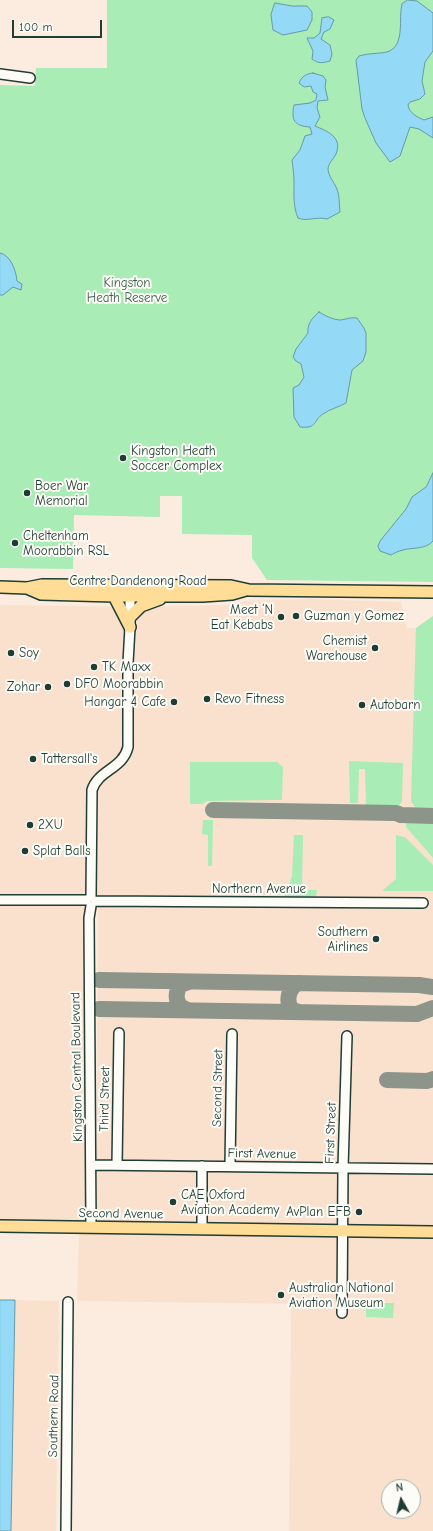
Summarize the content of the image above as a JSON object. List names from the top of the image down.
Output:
{
  "streets": {
    "main road": ["Centre Dandenong Road", "Second Avenue"],
    "street": [
      "Northern Avenue",
      "Kingston Central Boulevard",
      "Second Street",
      "Third Street",
      "First Street",
      "First Avenue",
      "Southern Road"
    ]
  },
  "crossings": [
    ["Centre Dandenong Road", "Kingston Central Boulevard"],
    ["Northern Avenue", "Kingston Central Boulevard"],
    ["Kingston Central Boulevard", "First Avenue"],
    ["Kingston Central Boulevard", "Second Avenue"],
    ["Second Street", "First Avenue"],
    ["Third Street", "First Avenue"],
    ["First Street", "First Avenue"],
    ["First Street", "Second Avenue"]
  ],
  "parks": ["Kingston Heath Reserve"],
  "places": [
    "Kingston Heath Soccer Complex",
    "Boer War Memorial",
    "Cheltenham Moorabbin RSL",
    "Guzman y Gomez",
    "Meet ‘N Eat Kebabs",
    "Chemist Warehouse",
    "Soy",
    "TK Maxx",
    "DFO Moorabbin",
    "Zohar",
    "Revo Fitness",
    "Hangar 4 Cafe",
    "Autobarn",
    "Tattersall's",
    "2XU",
    "Splat Balls",
    "Southern Airlines",
    "CAE Oxford Aviation Academy",
    "AvPlan EFB",
    "Australian National Aviation Museum"
  ],
  "scale_bar": "100 m",
  "north": "top"
}
